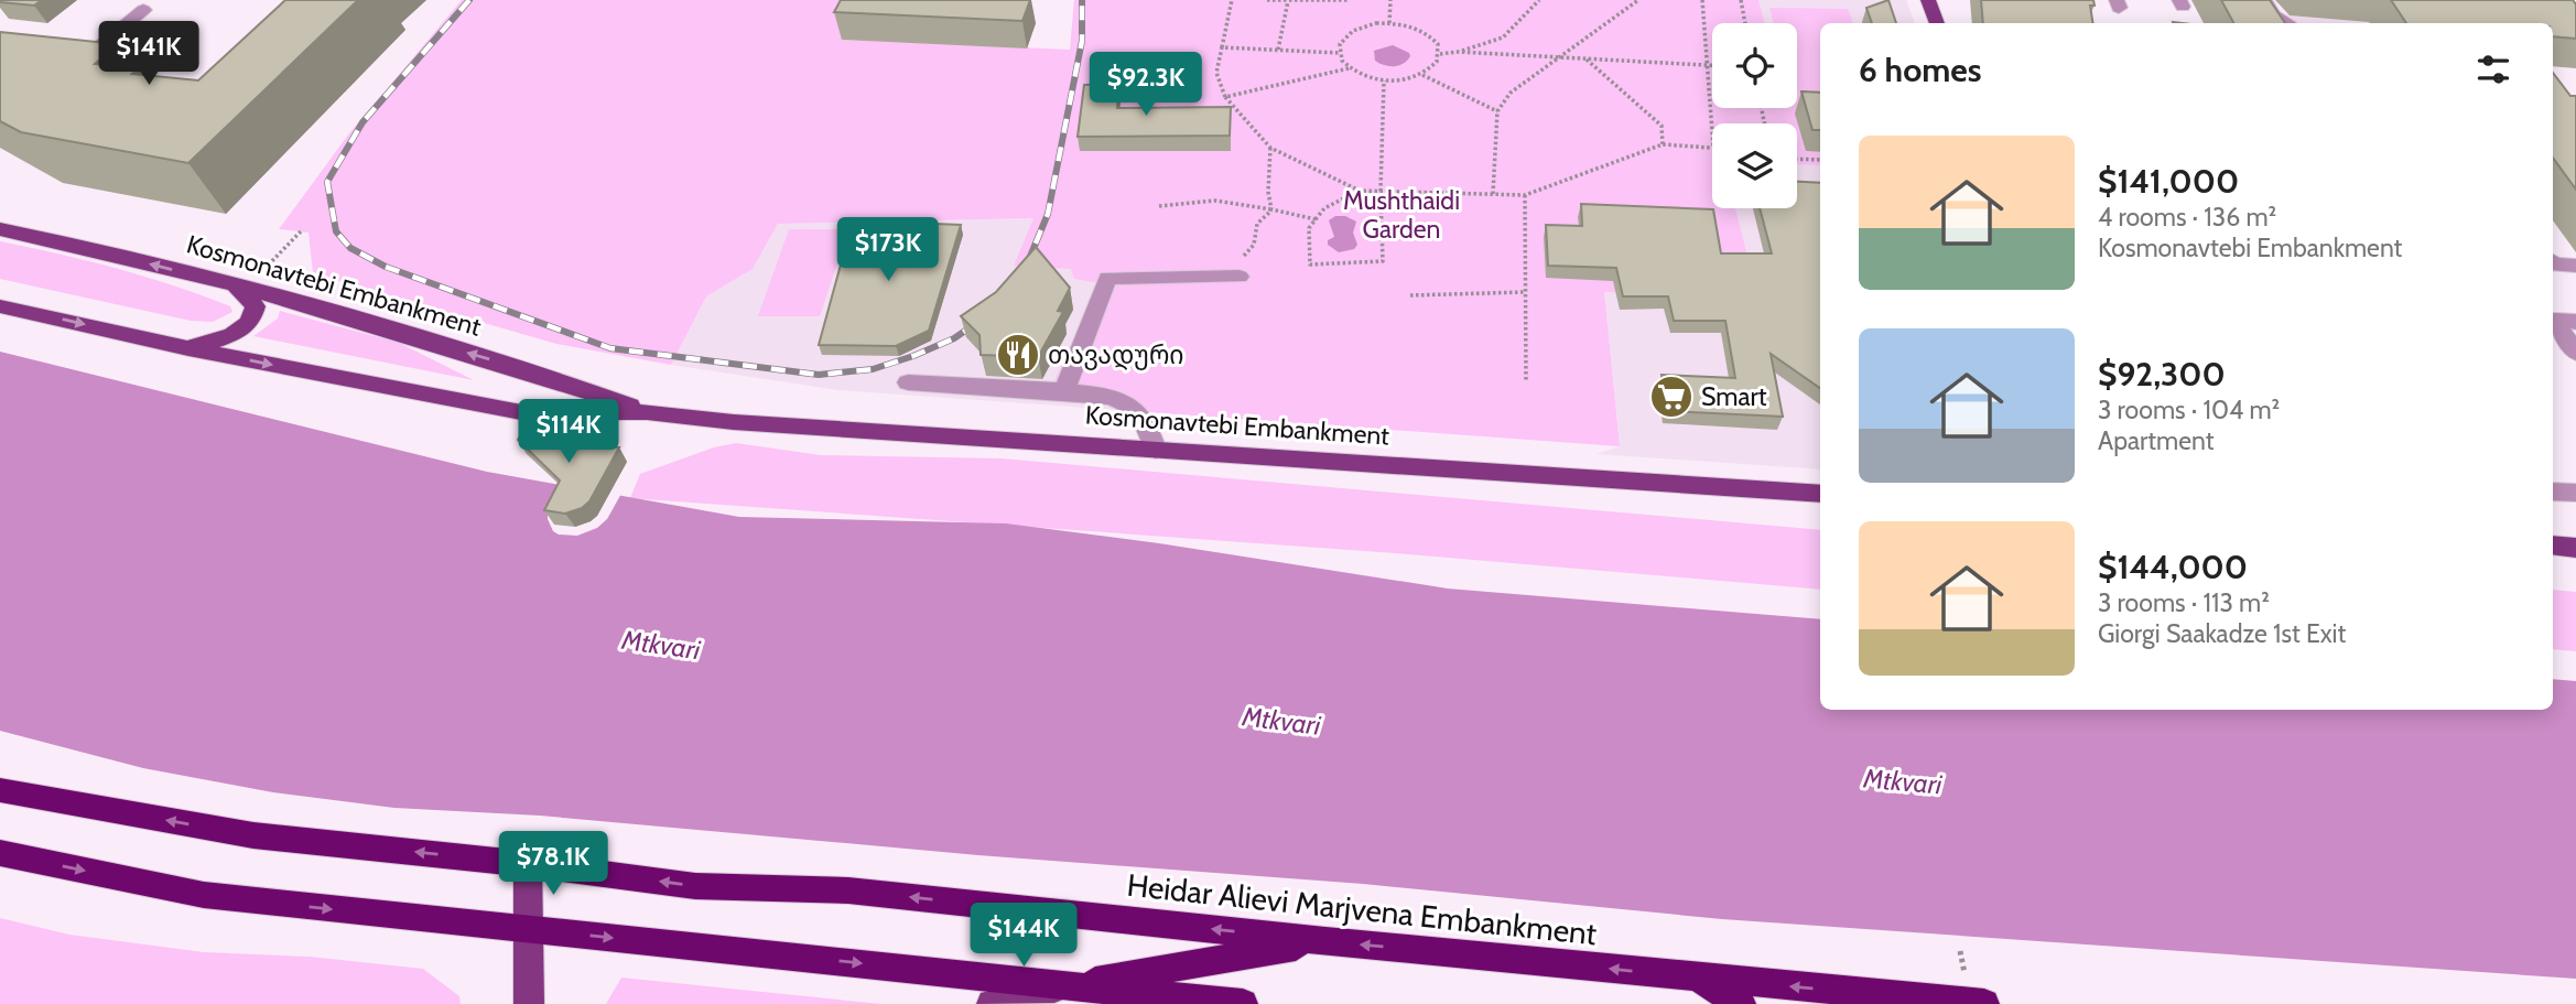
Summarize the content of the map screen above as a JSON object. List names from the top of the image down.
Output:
{
  "streets": {
    "highway": ["Heidar Alievi Marjvena Embankment"],
    "main road": ["Kosmonavtebi Embankment"]
  },
  "water": ["Mtkvari"],
  "parks": ["Mushthaidi Garden"],
  "places": {
    "restaurant": ["თავადური"],
    "supermarket": ["Smart"]
  },
  "page": {
    "price": [
      "$141K",
      "$92.3K",
      "$173K",
      "$114K",
      "$78.1K",
      "$144K"
    ],
    "heading": "6 homes",
    "list": [
      {
        "name": "$141,000",
        "note": "4 rooms · 136 m² · Kosmonavtebi Embankment"
      },
      {
        "name": "$92,300",
        "note": "3 rooms · 104 m² · Apartment"
      },
      {
        "name": "$144,000",
        "note": "3 rooms · 113 m² · Giorgi Saakadze 1st Exit"
      }
    ]
  }
}
